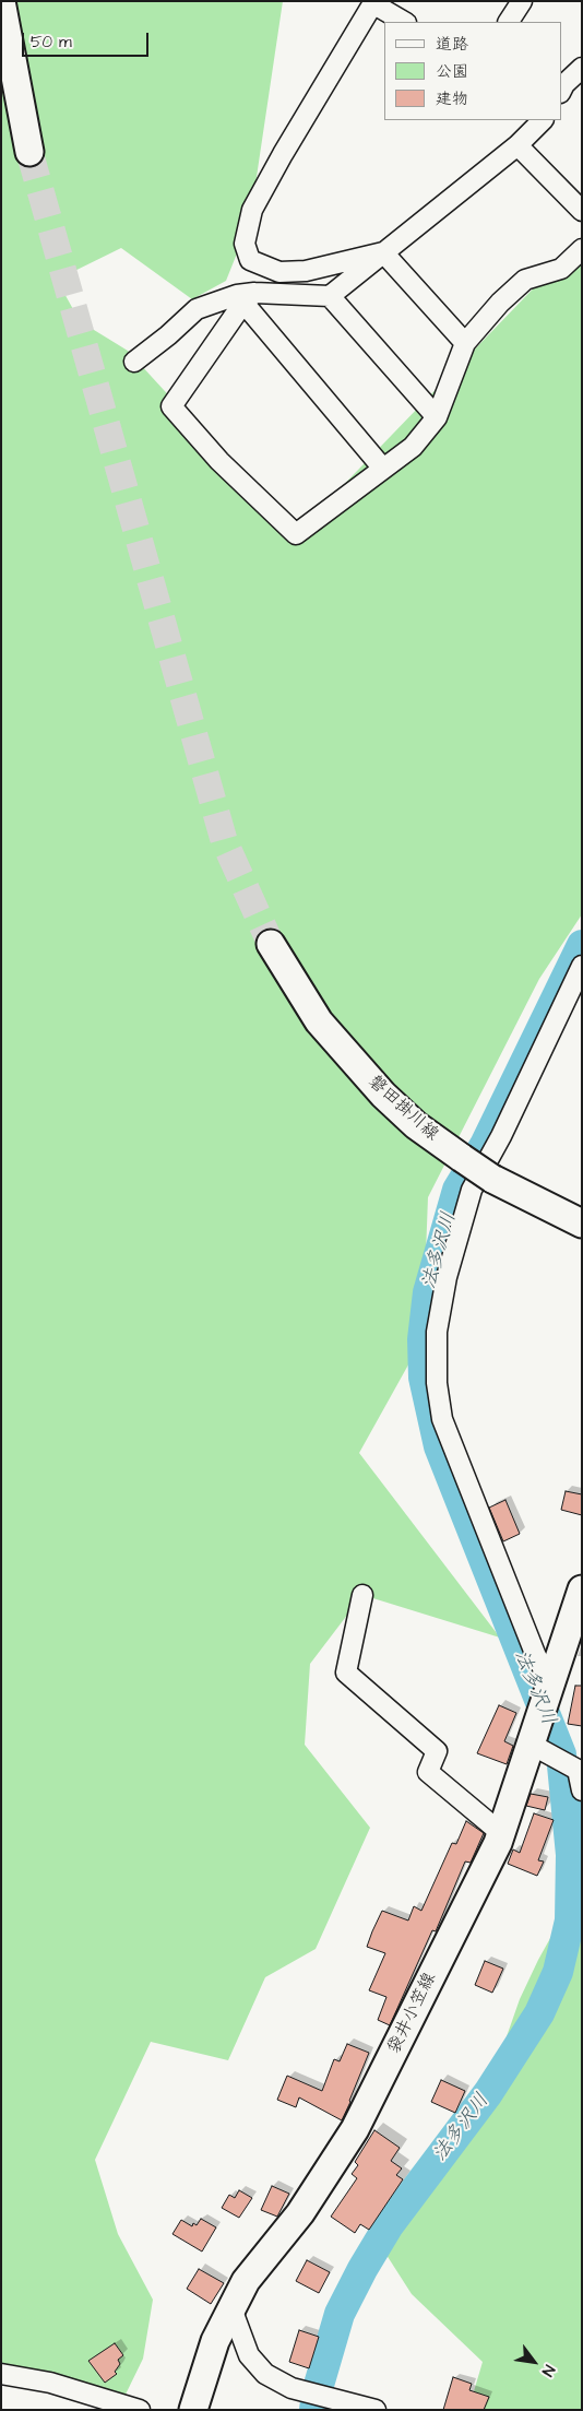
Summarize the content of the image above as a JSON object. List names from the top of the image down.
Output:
{
  "streets": {
    "main road": ["磐田掛川線", "袋井小笠線"]
  },
  "water": ["法多沢川"],
  "legend": ["道路", "公園", "建物"],
  "scale_bar": "50 m",
  "north": "bottom right"
}
